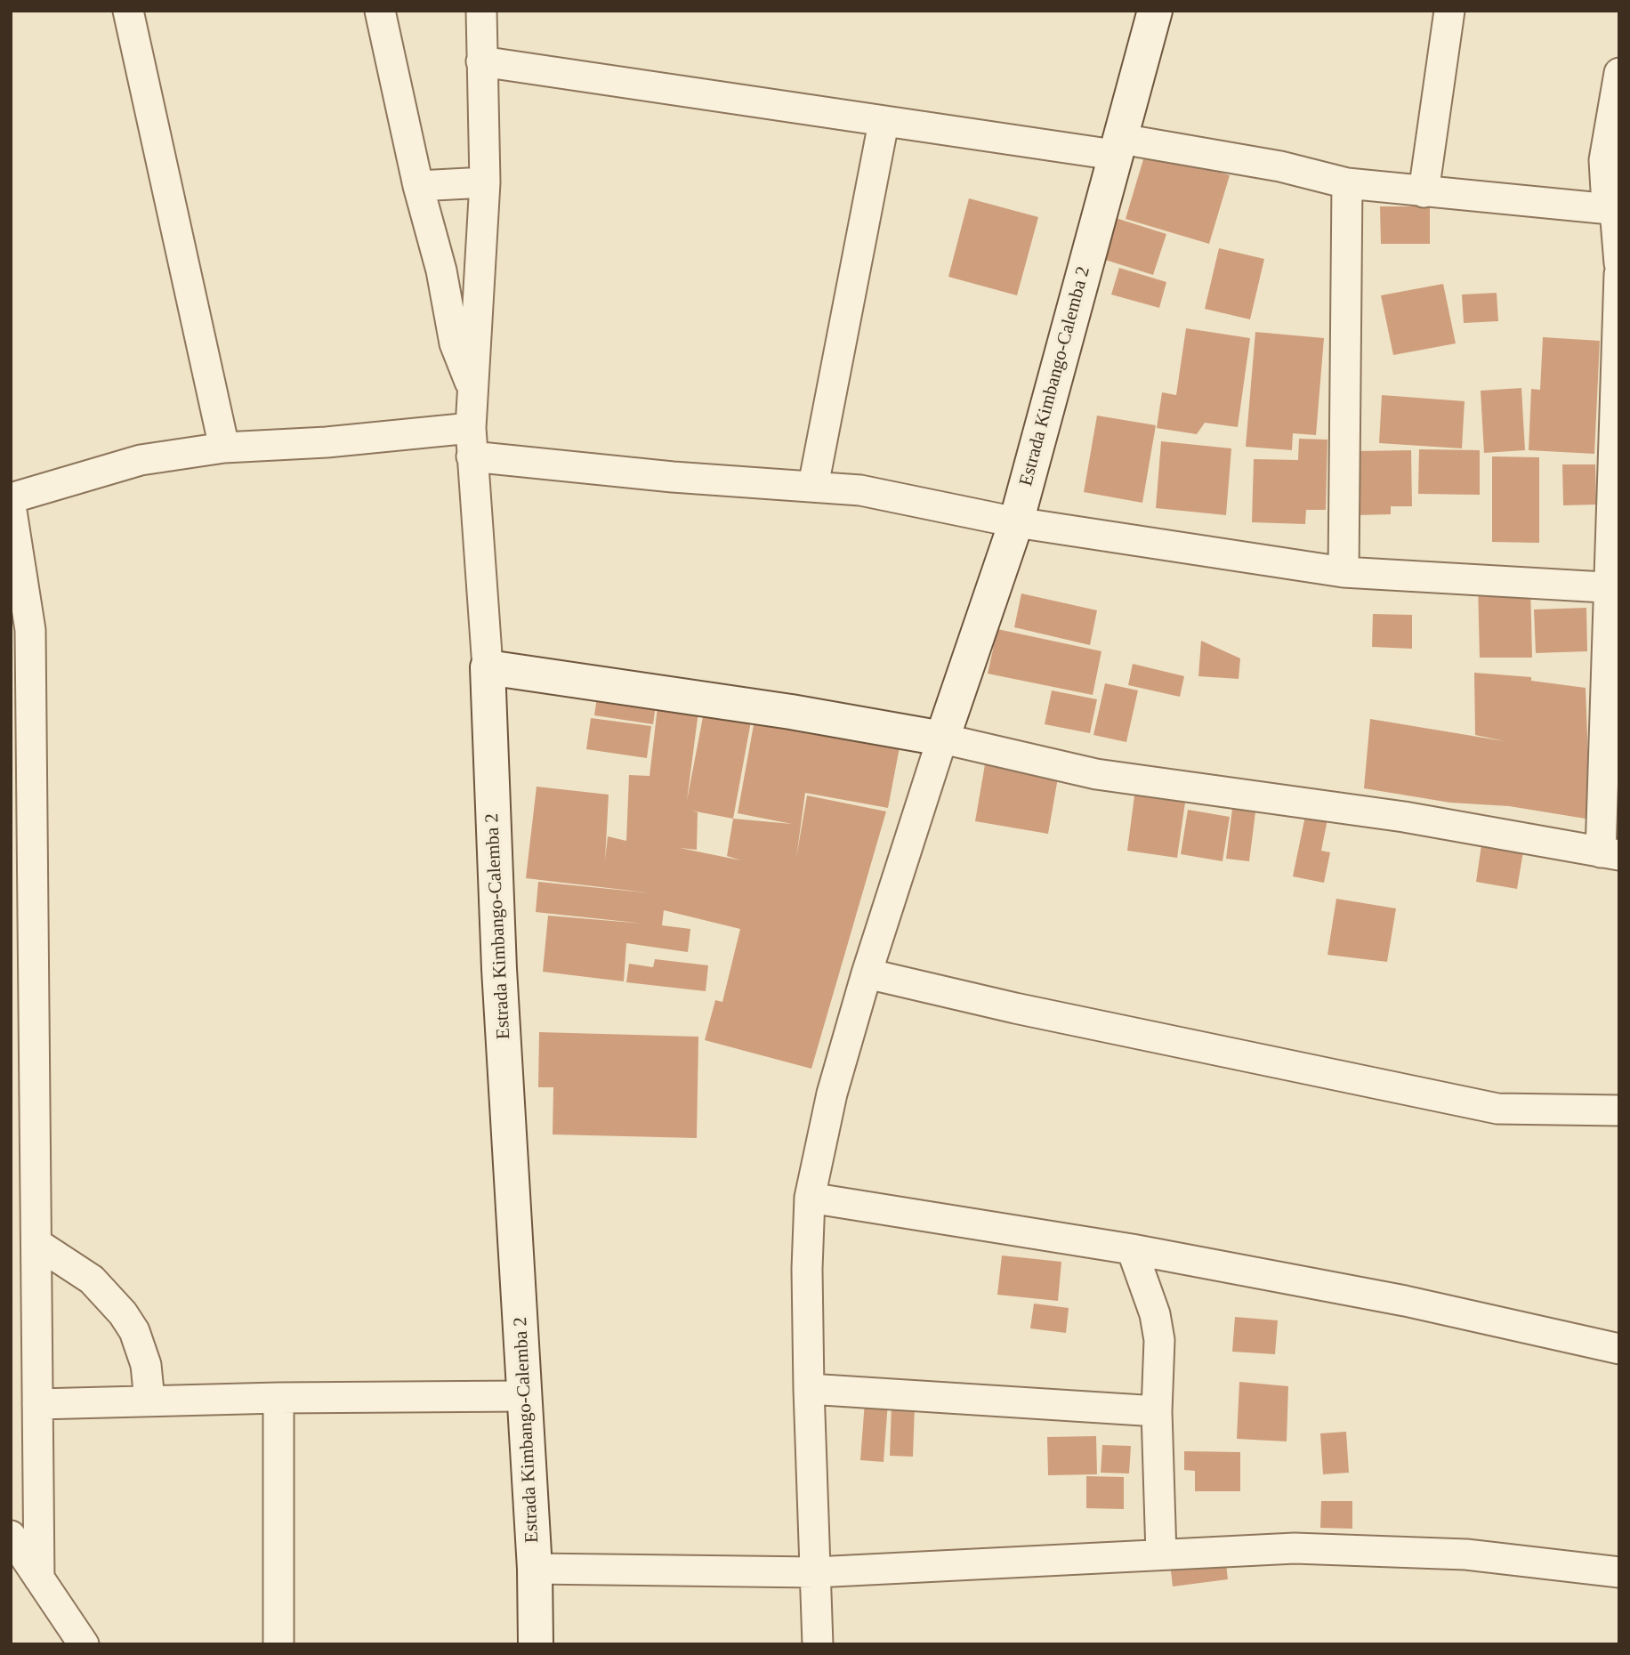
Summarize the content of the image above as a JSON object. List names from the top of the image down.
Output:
{
  "streets": {
    "main road": ["Estrada Kimbango-Calemba 2"]
  }
}
